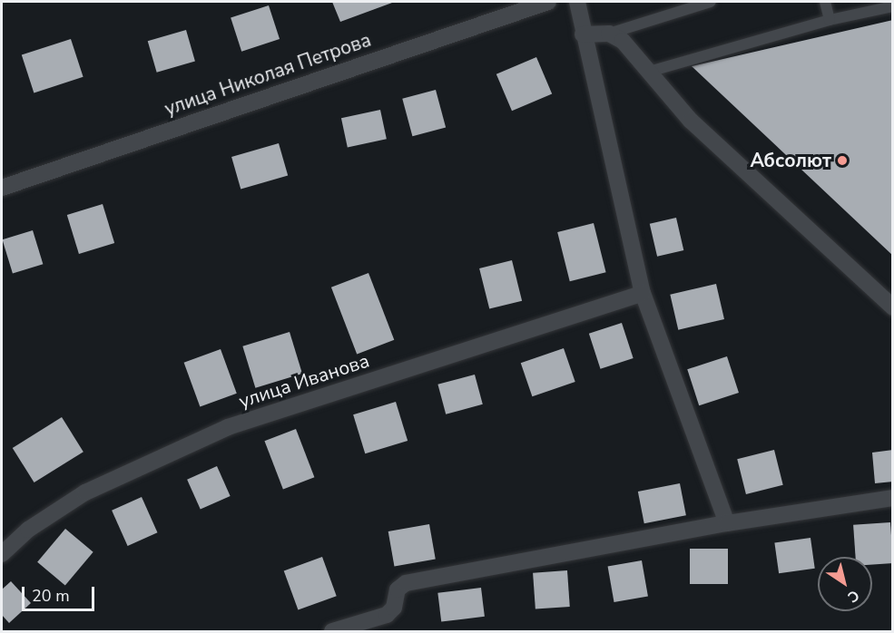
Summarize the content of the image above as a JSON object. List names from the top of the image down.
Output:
{
  "streets": {
    "street": ["улица Николая Петрова", "улица Иванова"]
  },
  "places": ["Абсолют"],
  "scale_bar": "20 m",
  "north": "bottom right"
}
